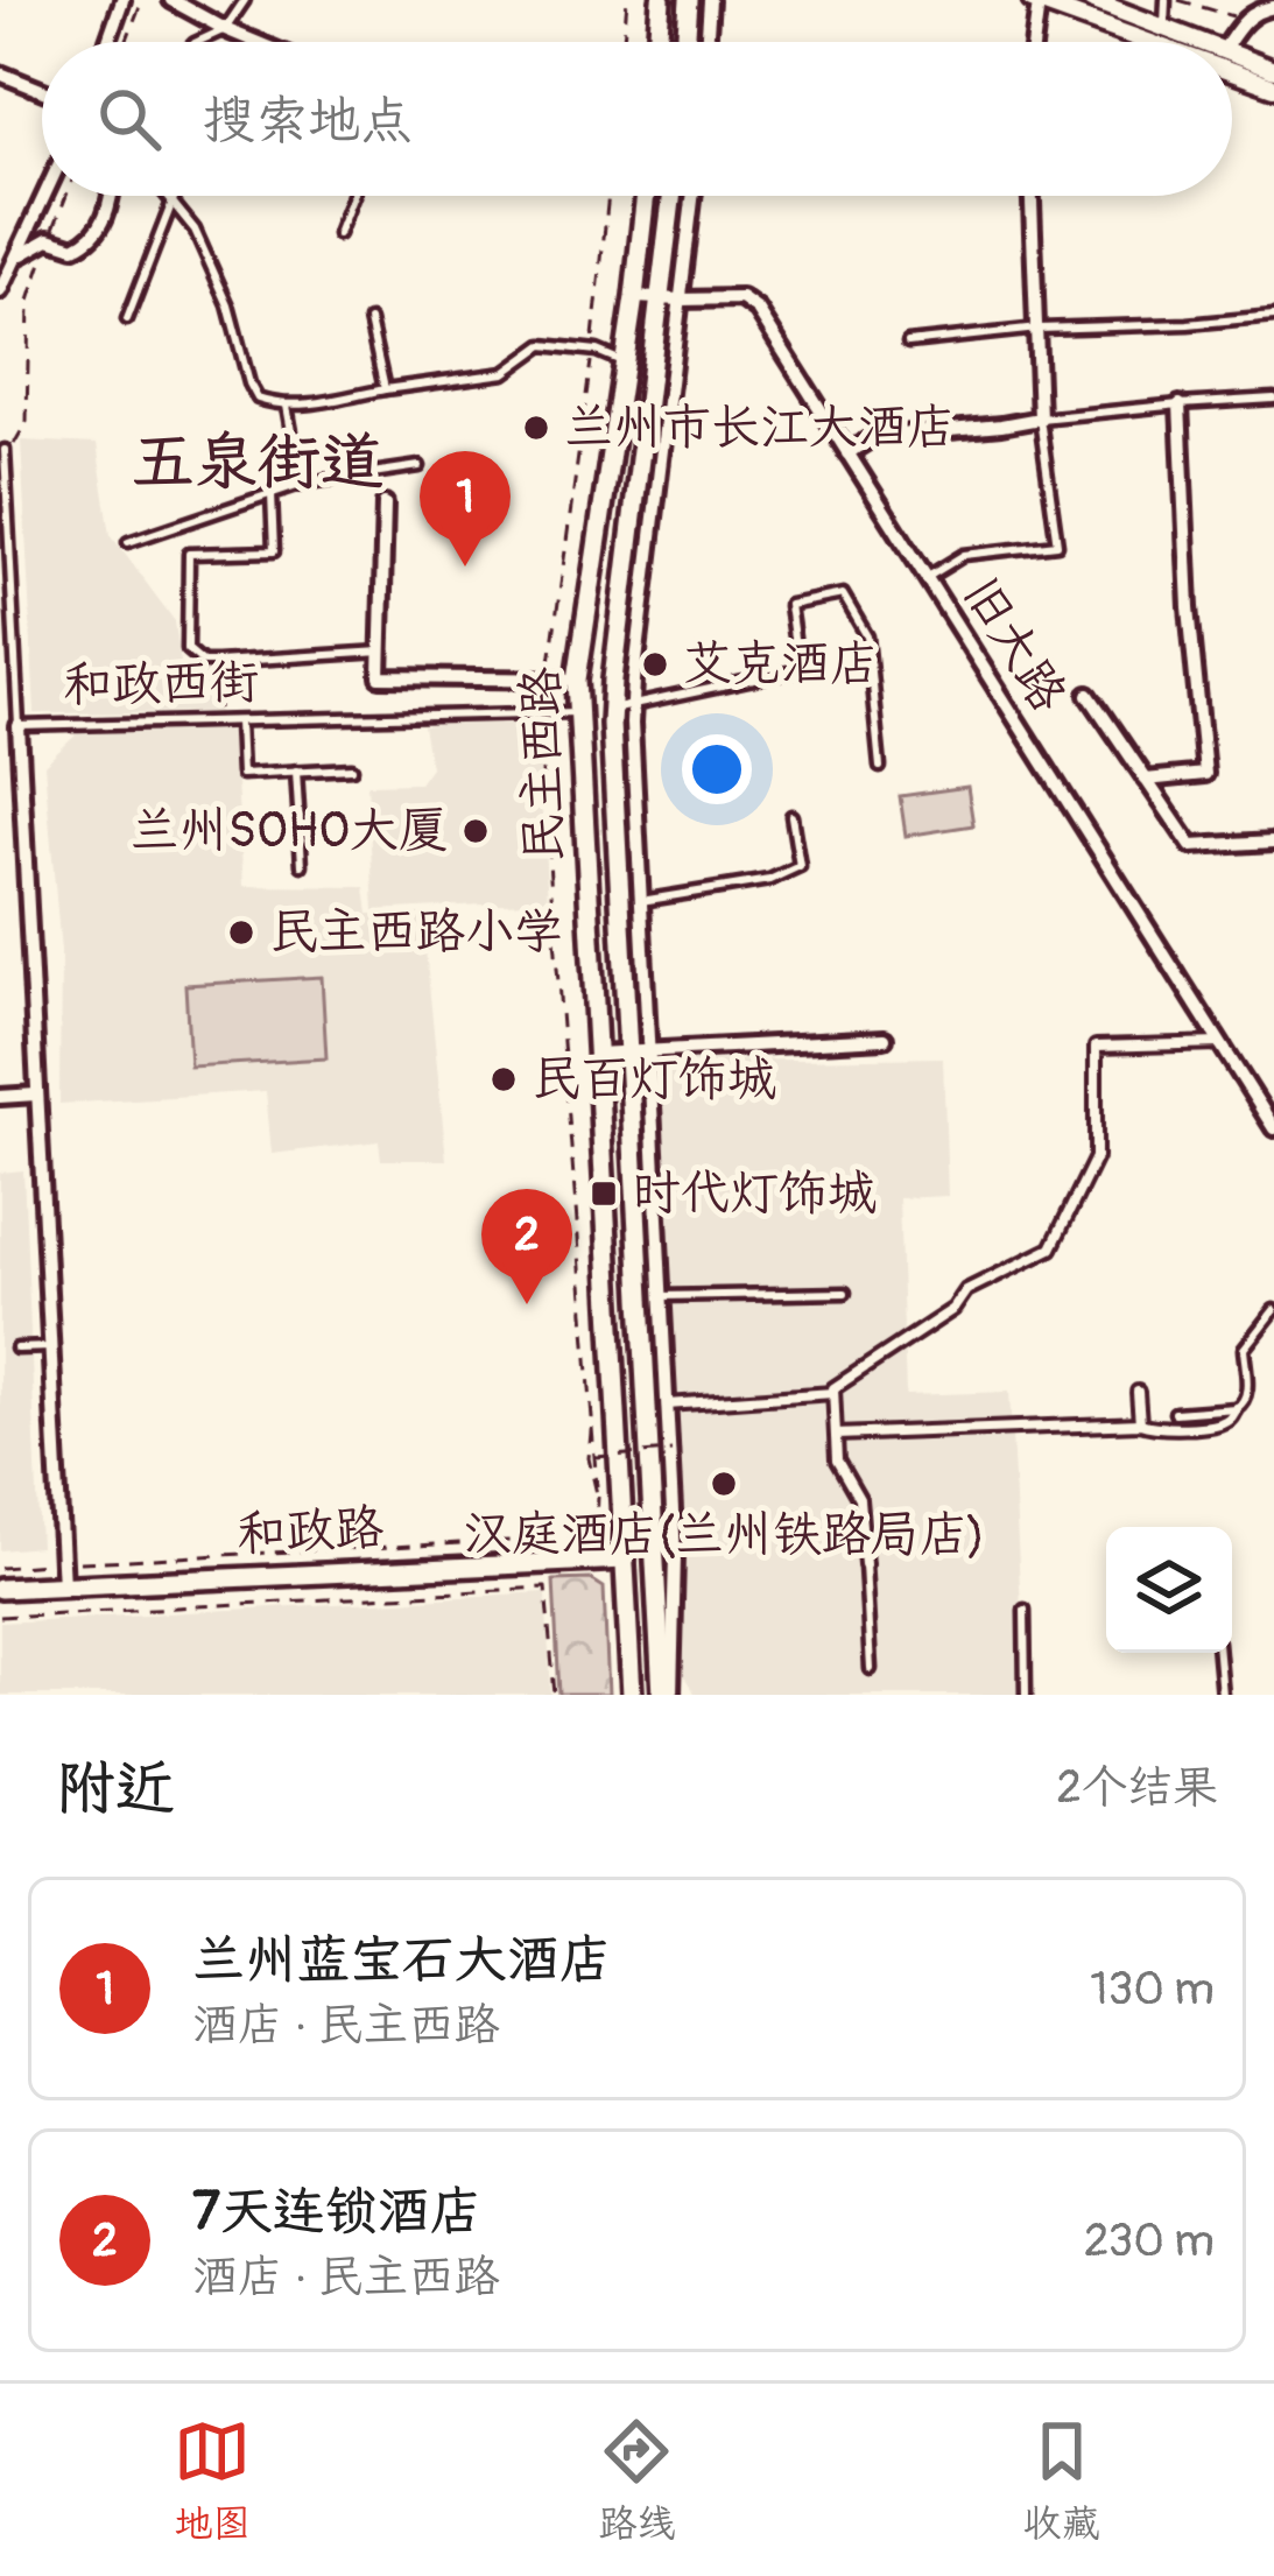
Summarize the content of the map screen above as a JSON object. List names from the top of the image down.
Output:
{
  "streets": {
    "main road": ["民主西路", "和政路"],
    "street": ["旧大路", "和政西街"]
  },
  "crossings": [
    ["旧大路", "民主西路"],
    ["和政西街", "民主西路"],
    ["和政西街", "和政路"],
    ["民主西路", "和政路"]
  ],
  "districts": ["五泉街道"],
  "places": {
    "other": [
      "兰州市长江大酒店",
      "艾克酒店",
      "兰州SOHO大厦",
      "民主西路小学",
      "民百灯饰城",
      "汉庭酒店(兰州铁路局店)"
    ],
    "transit": ["时代灯饰城"]
  },
  "page": {
    "search": "搜索地点",
    "pins": ["1", "2"],
    "heading": ["附近", "2个结果"],
    "list": [
      {
        "mark": "1",
        "name": "兰州蓝宝石大酒店",
        "note": "酒店 · 民主西路",
        "value": "130 m"
      },
      {
        "mark": "2",
        "name": "7天连锁酒店",
        "note": "酒店 · 民主西路",
        "value": "230 m"
      }
    ],
    "nav": ["地图", "路线", "收藏"]
  }
}
